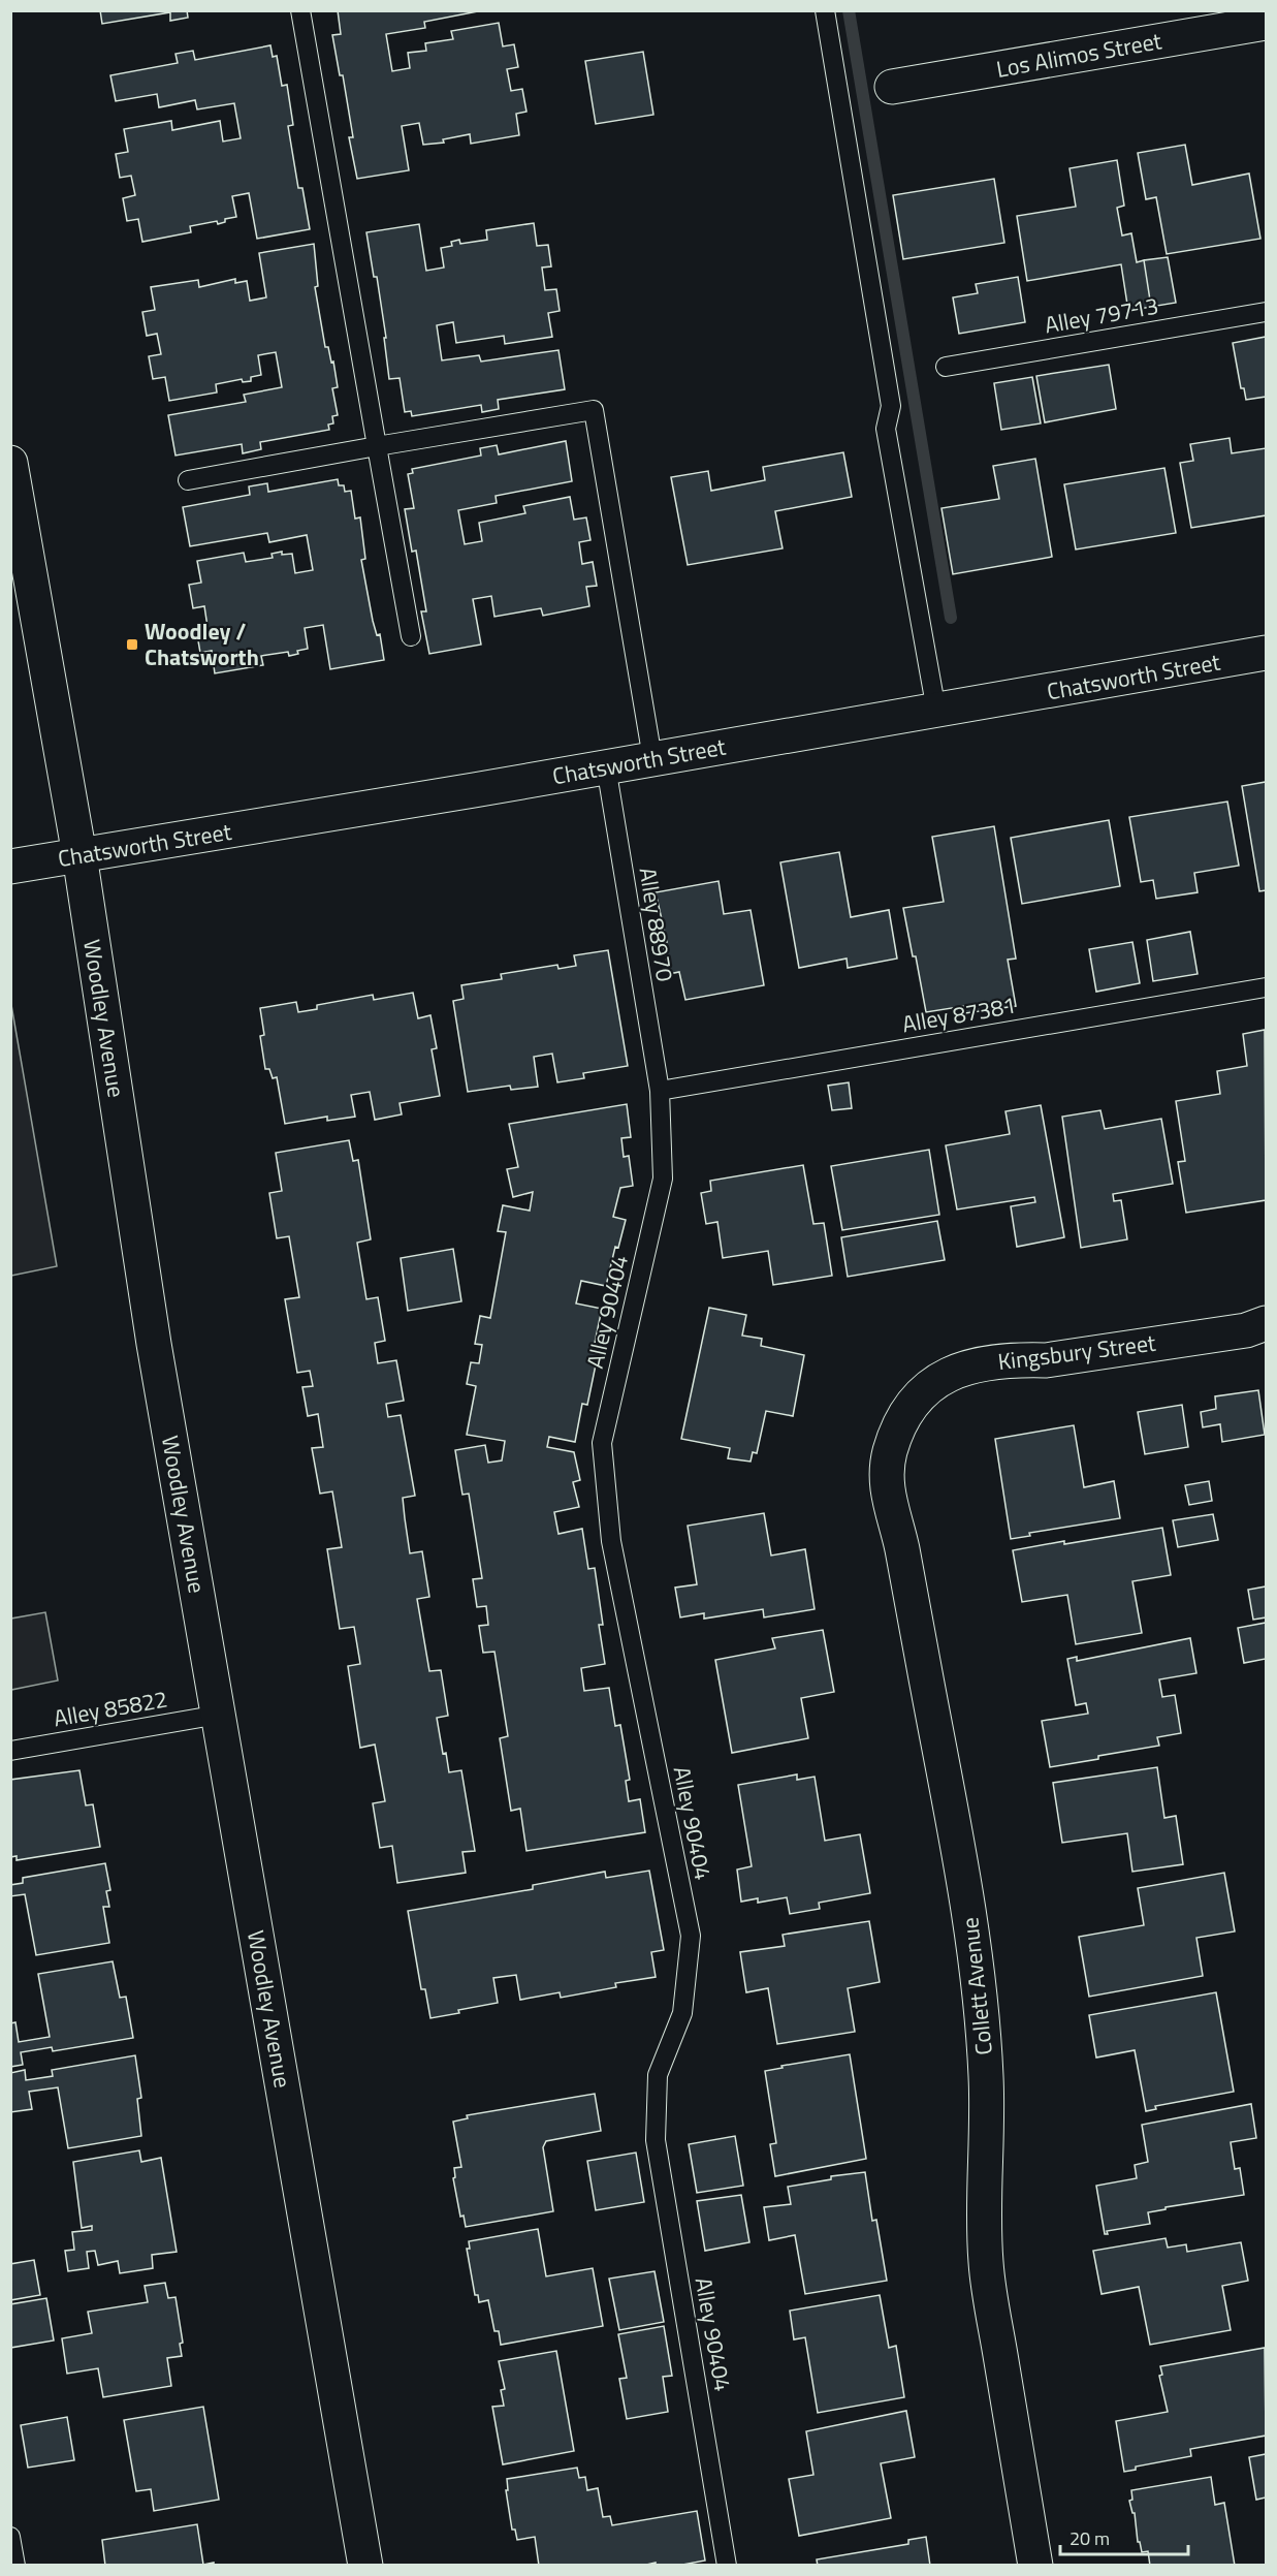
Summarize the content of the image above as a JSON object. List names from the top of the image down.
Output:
{
  "streets": {
    "main road": [
      "Los Alimos Street",
      "Chatsworth Street",
      "Woodley Avenue",
      "Kingsbury Street",
      "Collett Avenue"
    ],
    "lane": [
      "Alley 79713",
      "Alley 88970",
      "Alley 87381",
      "Alley 90404",
      "Alley 85822"
    ]
  },
  "crossings": [
    ["Chatsworth Street", "Alley 88970"],
    ["Chatsworth Street", "Woodley Avenue"],
    ["Alley 88970", "Alley 87381"],
    ["Alley 88970", "Alley 90404"],
    ["Alley 87381", "Alley 90404"],
    ["Woodley Avenue", "Alley 85822"],
    ["Kingsbury Street", "Collett Avenue"]
  ],
  "places": {
    "transit": ["Woodley / Chatsworth"]
  },
  "scale_bar": "20 m"
}
